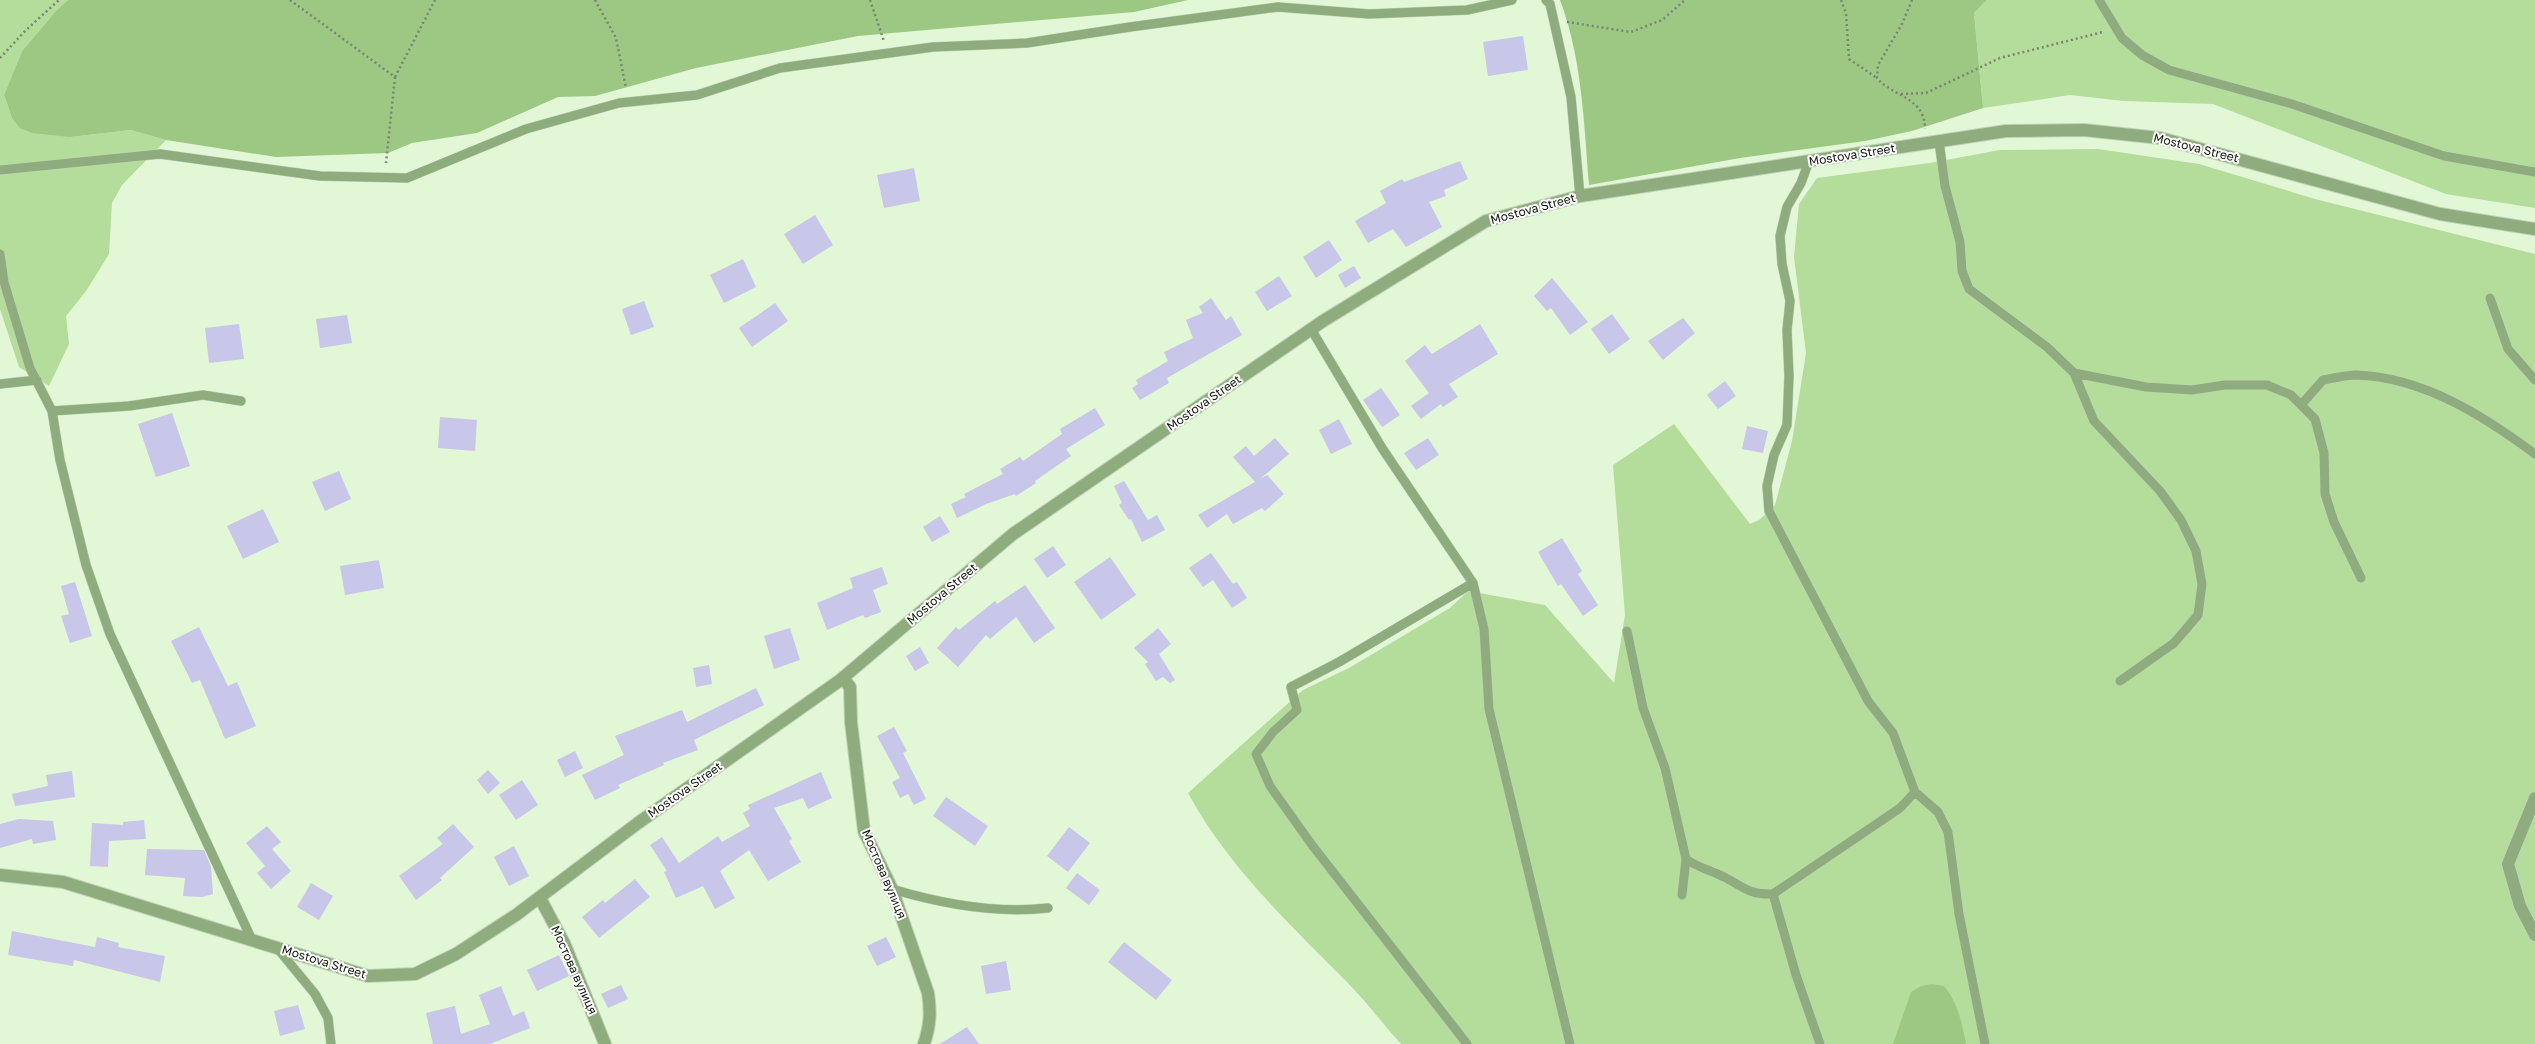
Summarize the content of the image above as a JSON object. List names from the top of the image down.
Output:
{
  "streets": {
    "street": ["Mostova Street", "Мостова вулиця"]
  },
  "crossings": [
    ["Mostova Street", "Мостова вулиця"]
  ]
}
